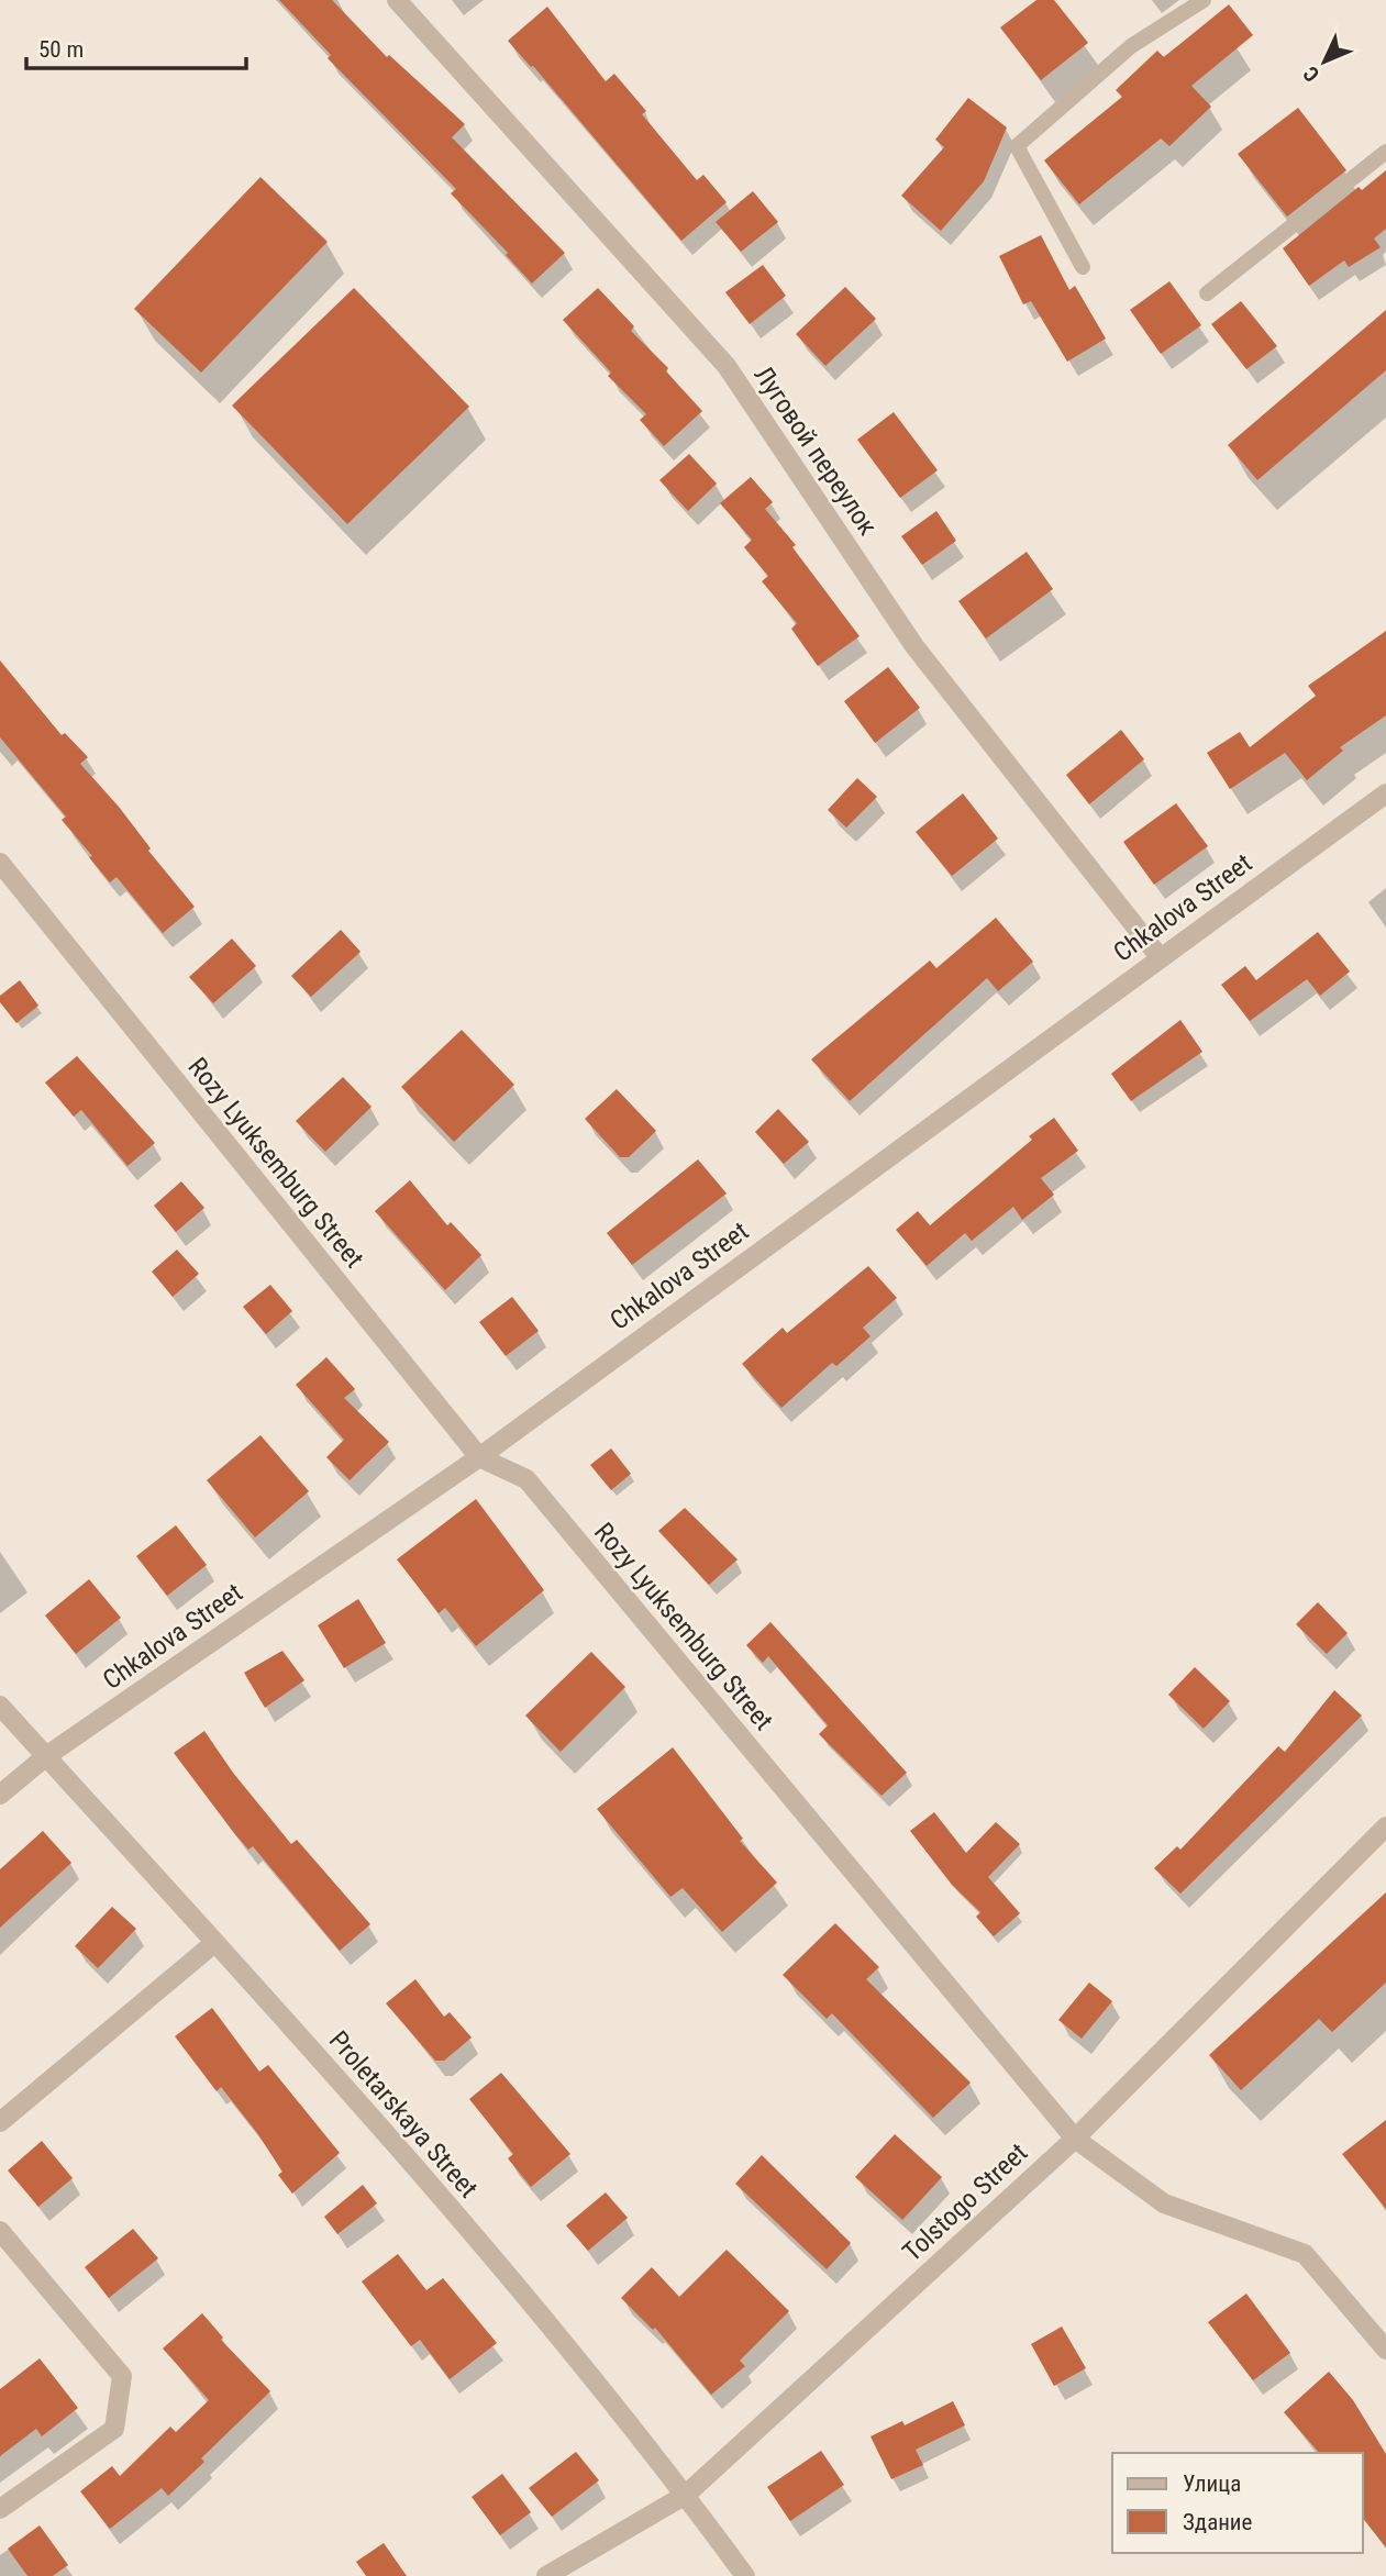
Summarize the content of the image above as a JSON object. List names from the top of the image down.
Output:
{
  "streets": {
    "street": [
      "Луговой переулок",
      "Chkalova Street",
      "Rozy Lyuksemburg Street",
      "Proletarskaya Street",
      "Tolstogo Street"
    ]
  },
  "crossings": [
    ["Луговой переулок", "Chkalova Street"],
    ["Chkalova Street", "Rozy Lyuksemburg Street"],
    ["Chkalova Street", "Proletarskaya Street"],
    ["Rozy Lyuksemburg Street", "Tolstogo Street"],
    ["Proletarskaya Street", "Tolstogo Street"]
  ],
  "legend": ["Улица", "Здание"],
  "scale_bar": "50 m",
  "north": "bottom left"
}
